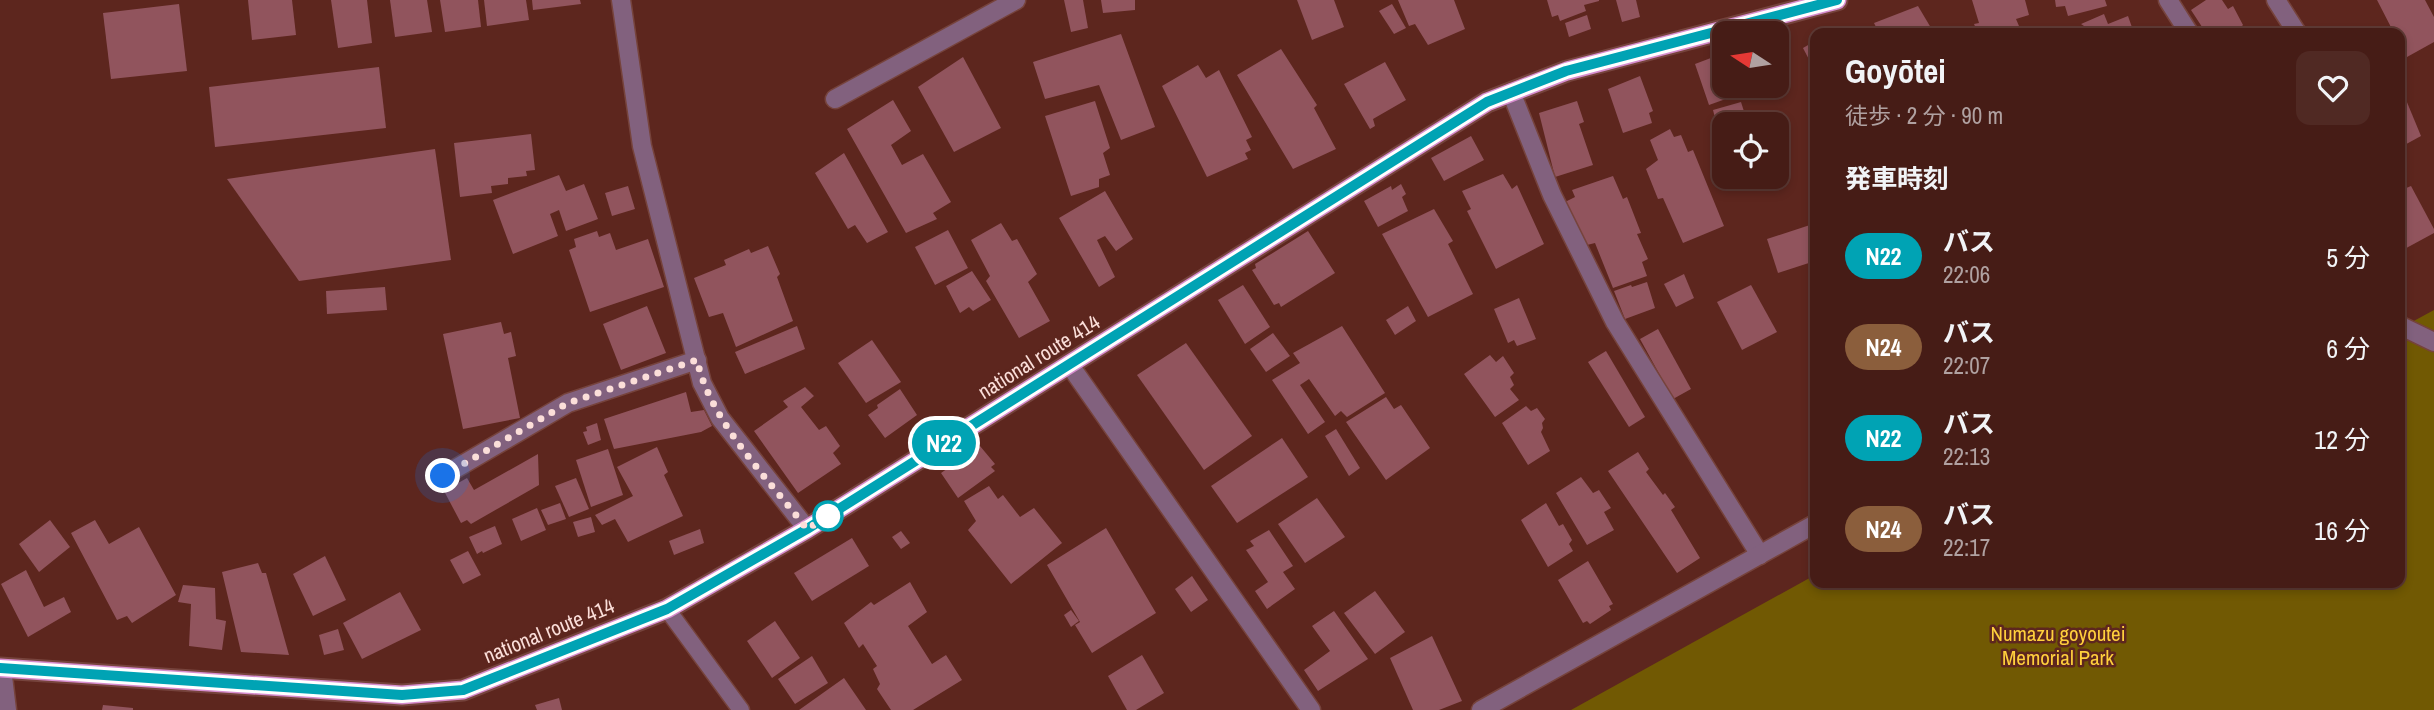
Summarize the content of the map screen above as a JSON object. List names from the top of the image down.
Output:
{
  "streets": {
    "highway": ["national route 414"]
  },
  "parks": ["Numazu goyoutei Memorial Park"],
  "lines": ["bus line N22"],
  "north": "left",
  "page": {
    "on_map": "N22",
    "heading": [
      ["Goyōtei", "徒歩 · 2 分 · 90 m"],
      "発車時刻"
    ],
    "list": [
      {
        "mark": "N22",
        "name": "バス",
        "note": "22:06",
        "value": "5 分"
      },
      {
        "mark": "N24",
        "name": "バス",
        "note": "22:07",
        "value": "6 分"
      },
      {
        "mark": "N22",
        "name": "バス",
        "note": "22:13",
        "value": "12 分"
      },
      {
        "mark": "N24",
        "name": "バス",
        "note": "22:17",
        "value": "16 分"
      }
    ]
  }
}
